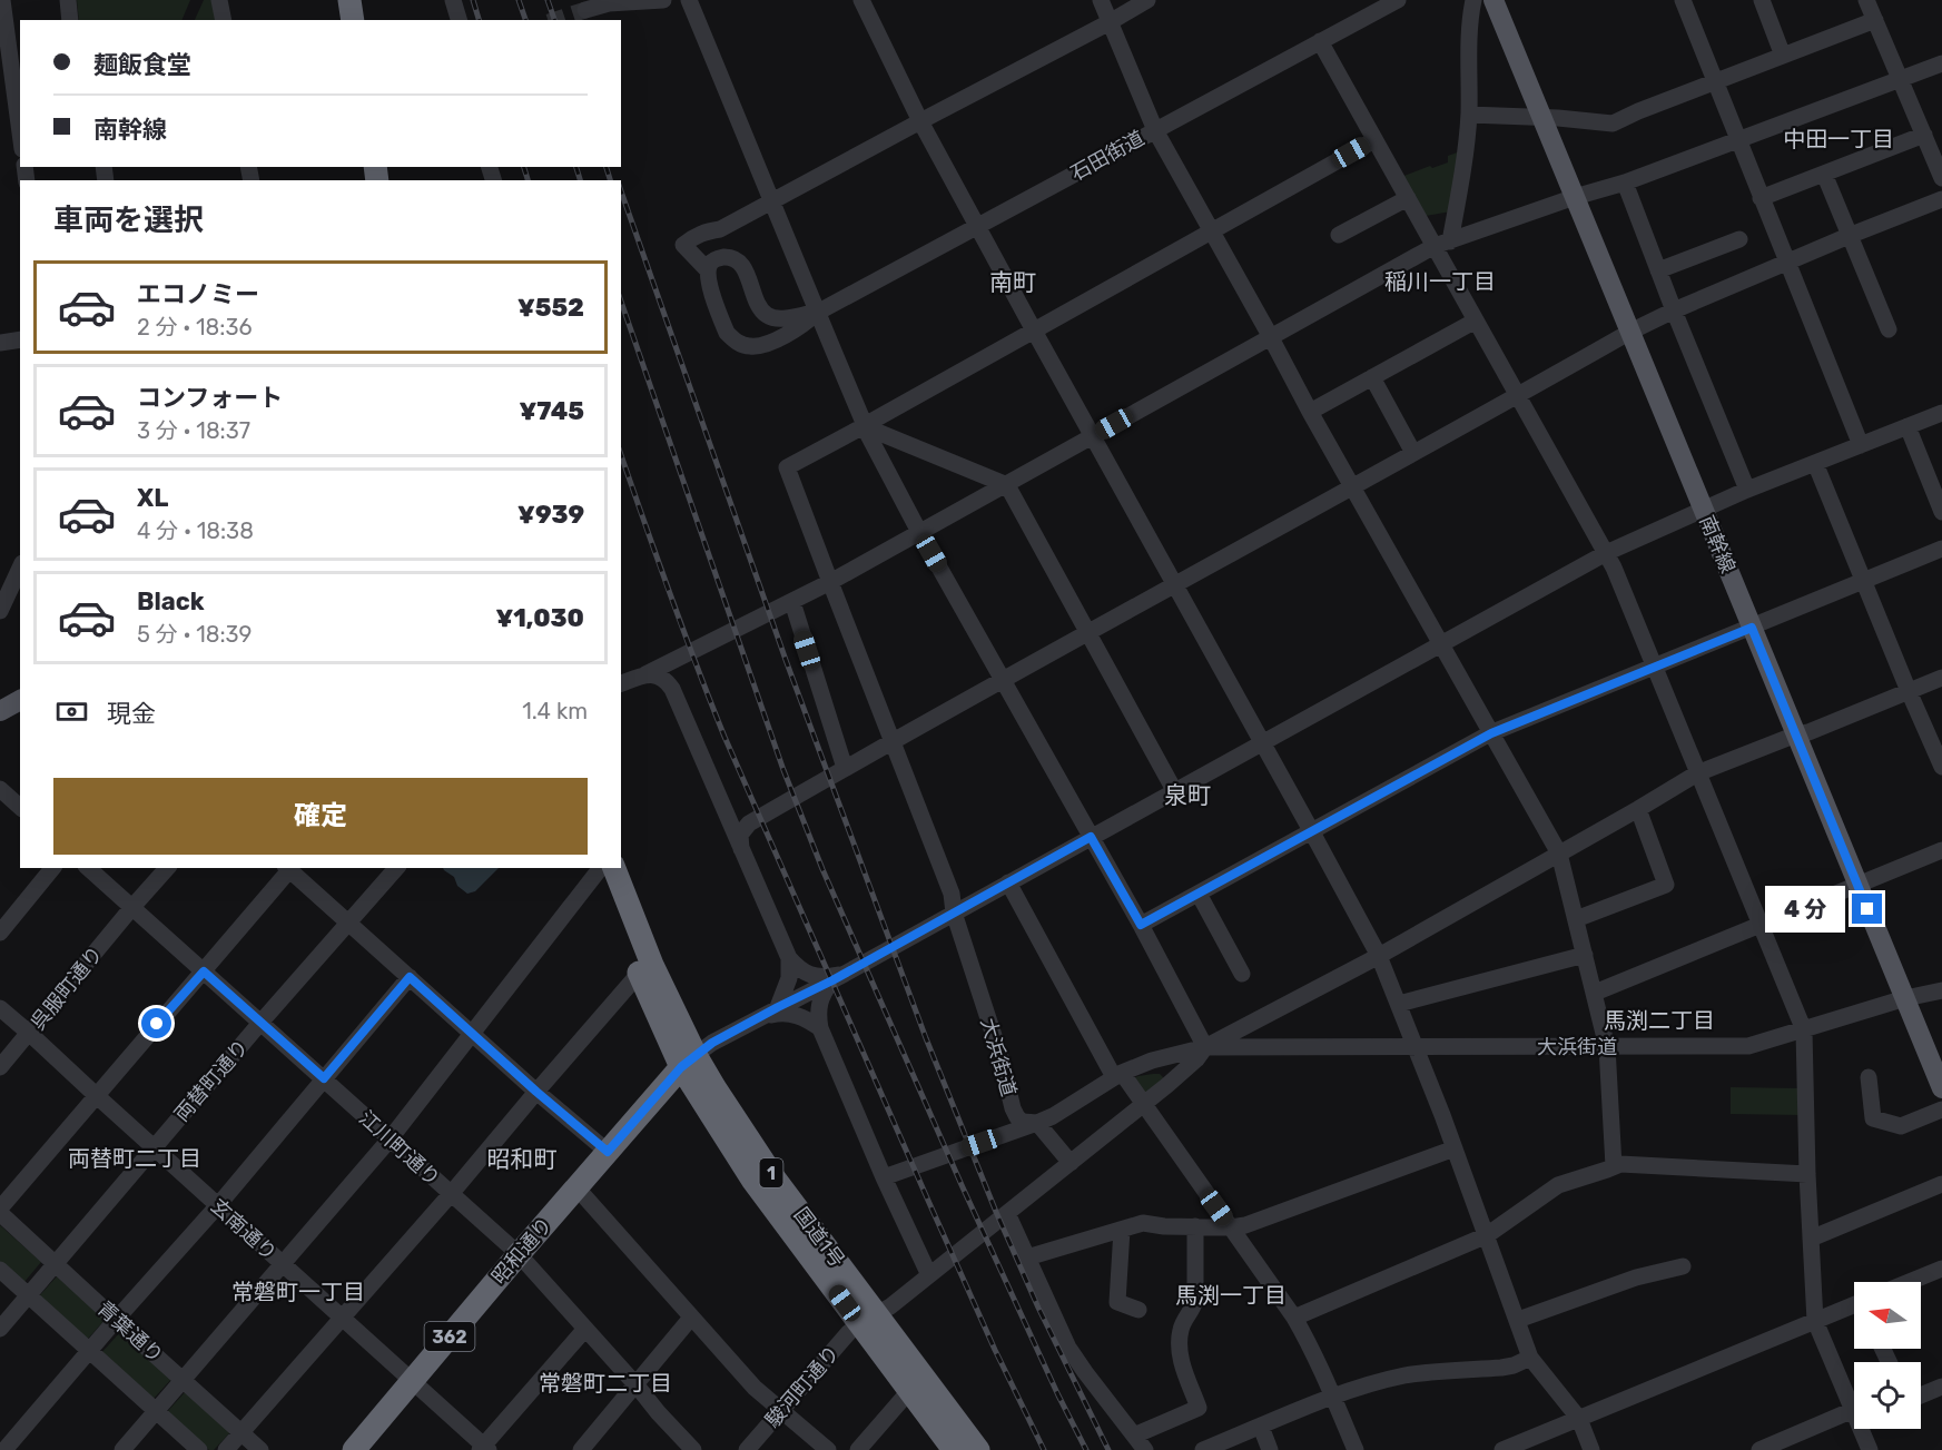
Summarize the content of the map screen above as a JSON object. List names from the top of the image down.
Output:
{
  "streets": {
    "highway": [
      "1",
      "国道1号",
      "昭和通り",
      "362"
    ],
    "main road": ["南幹線"],
    "street": [
      "石田街道",
      "呉服町通り",
      "大浜街道",
      "両替町通り",
      "江川町通り",
      "玄南通り",
      "青葉通り",
      "駿河町通り"
    ]
  },
  "crossings": [
    ["南幹線", "大浜街道"],
    ["呉服町通り", "江川町通り"],
    ["呉服町通り", "玄南通り"],
    ["大浜街道", "駿河町通り"],
    ["両替町通り", "江川町通り"],
    ["両替町通り", "玄南通り"],
    ["両替町通り", "青葉通り"],
    ["江川町通り", "昭和通り"],
    ["玄南通り", "昭和通り"],
    ["国道1号", "昭和通り"],
    ["国道1号", "駿河町通り"]
  ],
  "districts": [
    "中田一丁目",
    "南町",
    "稲川一丁目",
    "泉町",
    "馬渕二丁目",
    "両替町二丁目",
    "昭和町",
    "常磐町一丁目",
    "馬渕一丁目",
    "常磐町二丁目"
  ],
  "north": "left",
  "page": {
    "banner": ["麺飯食堂", "南幹線"],
    "heading": "車両を選択",
    "list": [
      {
        "name": "エコノミー",
        "note": "2 分 · 18:36",
        "value": "¥552"
      },
      {
        "name": "コンフォート",
        "note": "3 分 · 18:37",
        "value": "¥745"
      },
      {
        "name": "XL",
        "note": "4 分 · 18:38",
        "value": "¥939"
      },
      {
        "name": "Black",
        "note": "5 分 · 18:39",
        "value": "¥1,030"
      }
    ],
    "pay": ["現金", "1.4 km"],
    "buttons": "確定",
    "bubble": "4 分"
  }
}
